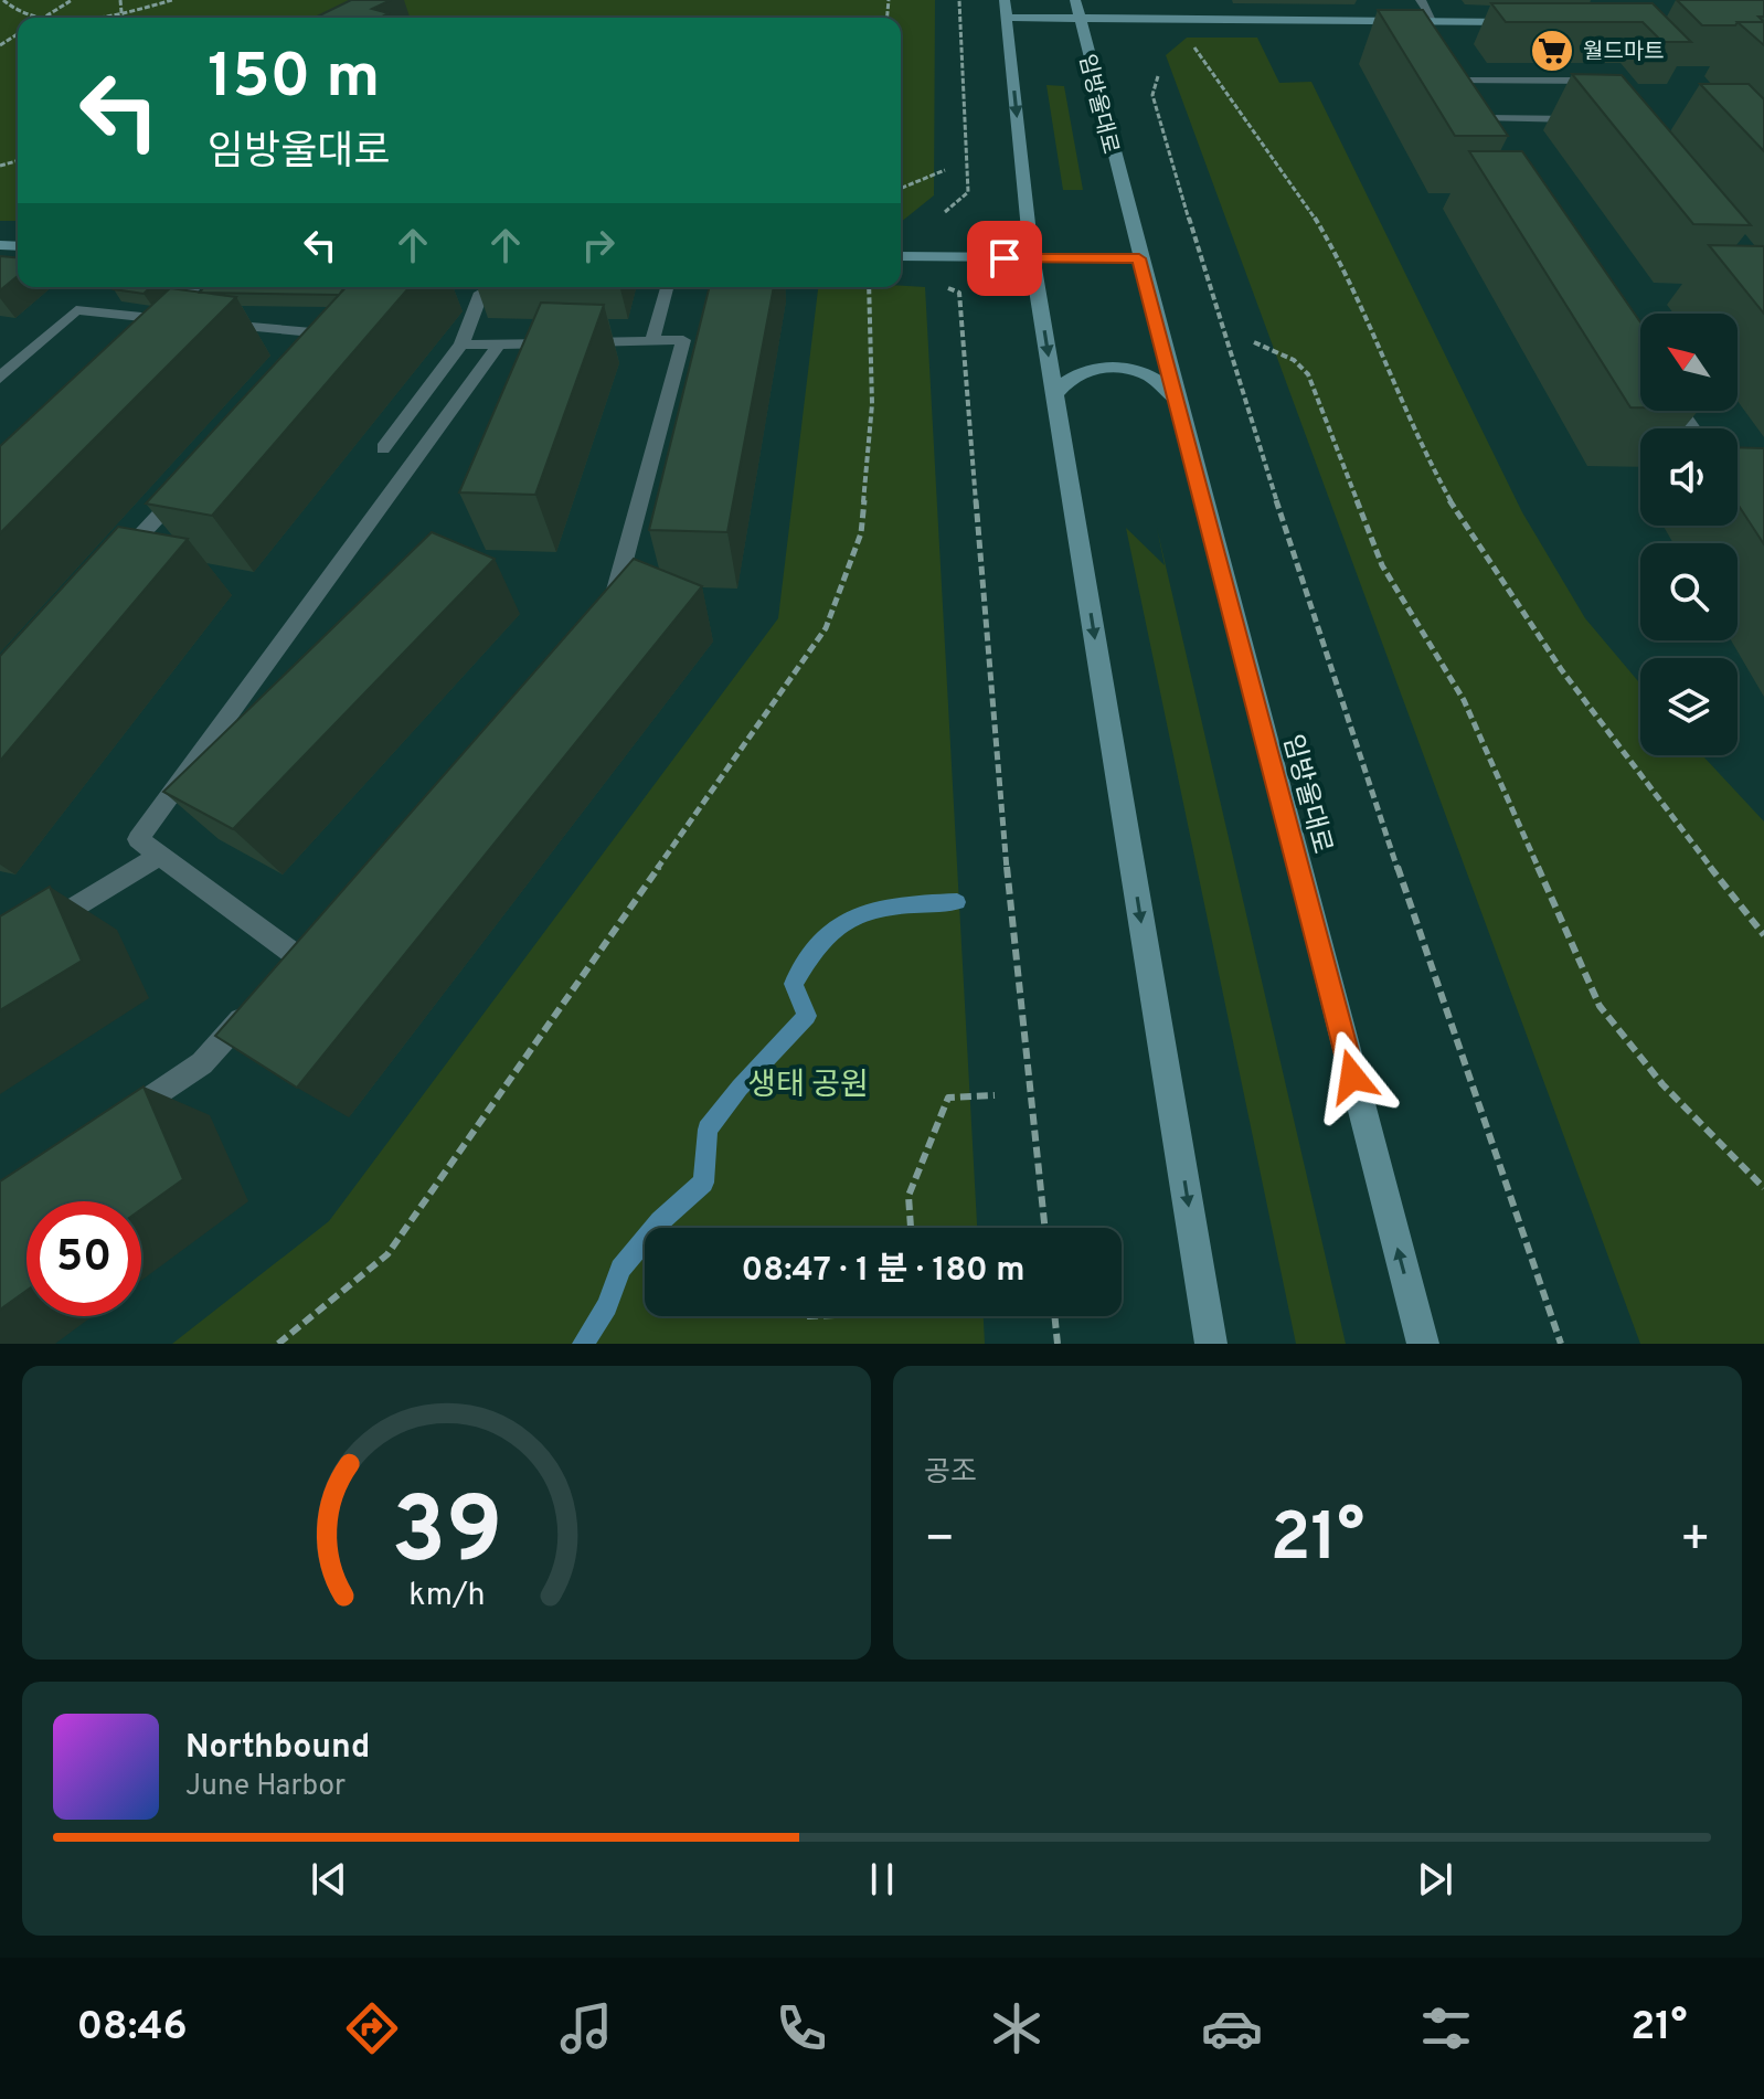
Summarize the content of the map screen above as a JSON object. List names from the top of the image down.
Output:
{
  "streets": {
    "main road": ["임방울대로"]
  },
  "parks": ["생태 공원"],
  "places": {
    "supermarket": ["월드마트"]
  },
  "north": "top left",
  "page": {
    "turn": ["150 m", "임방울대로"],
    "limit": "50",
    "trip": "08:47 · 1 분 · 180 m",
    "tile": "공조",
    "heat": ["−", "21°", "+"],
    "song": ["Northbound", "June Harbor"],
    "tabs": ["08:46", "21°"],
    "gauge": ["39", "km/h"]
  }
}
